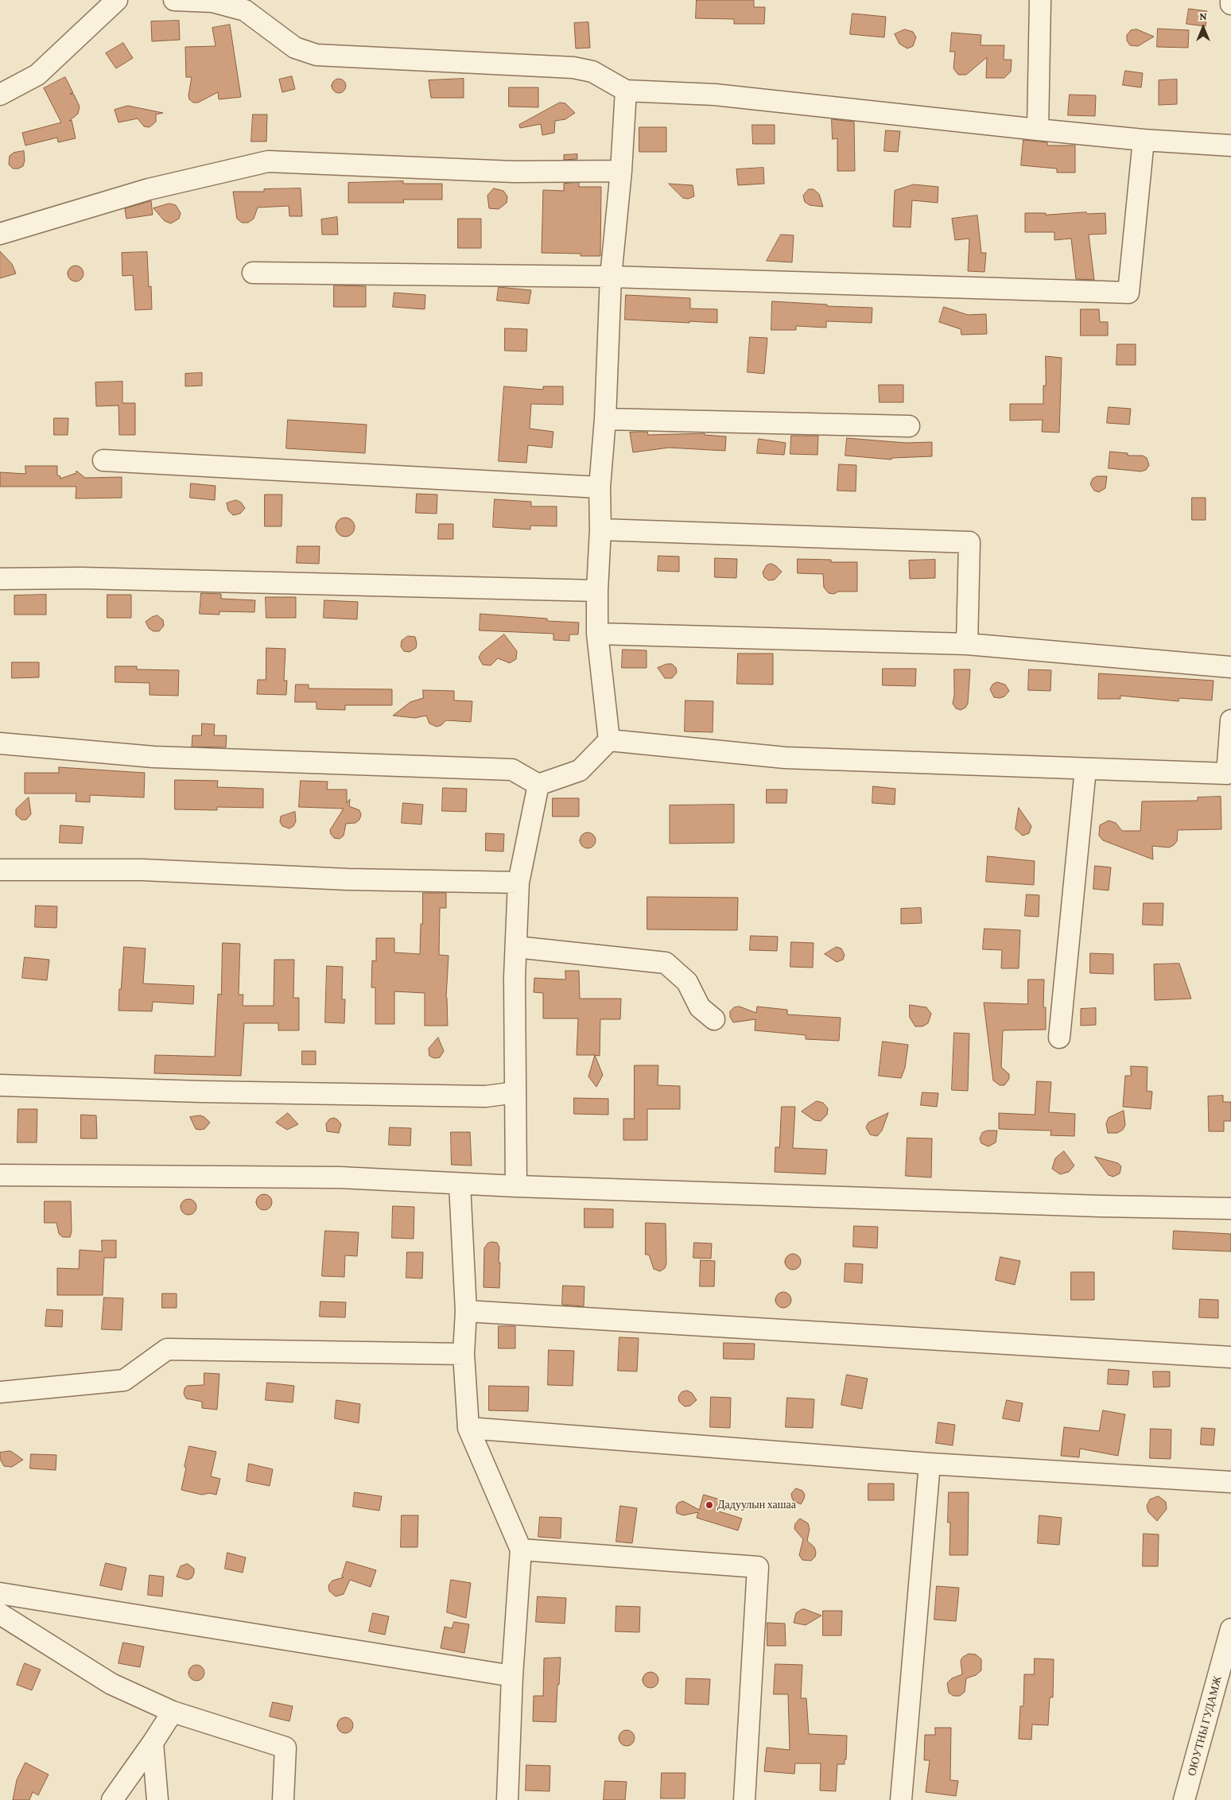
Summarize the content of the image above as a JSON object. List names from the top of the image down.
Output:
{
  "streets": {
    "street": ["ОЮУТНЫ ГУДАМЖ"]
  },
  "places": ["Дадуулын хашаа"],
  "north": "top"
}
